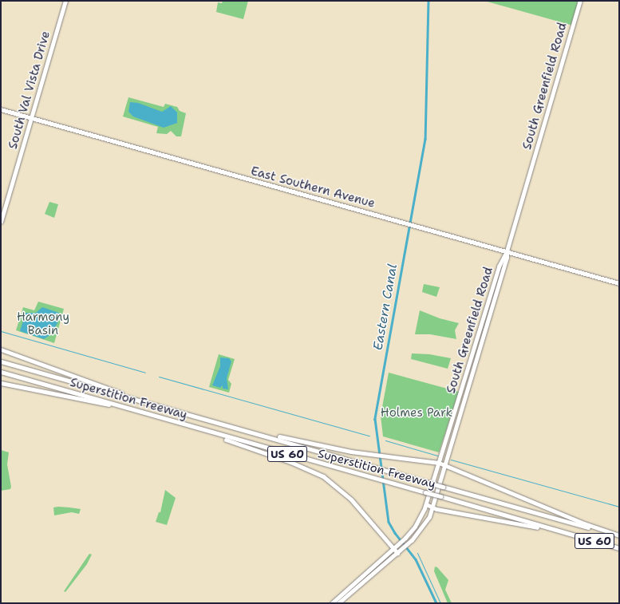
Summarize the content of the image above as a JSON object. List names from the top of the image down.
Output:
{
  "streets": {
    "highway": ["Superstition Freeway", "US 60"],
    "main road": ["South Greenfield Road", "South Val Vista Drive", "East Southern Avenue"]
  },
  "crossings": [
    ["South Greenfield Road", "East Southern Avenue"],
    ["South Val Vista Drive", "East Southern Avenue"]
  ],
  "water": ["Eastern Canal"],
  "parks": ["Harmony Basin", "Holmes Park"]
}
